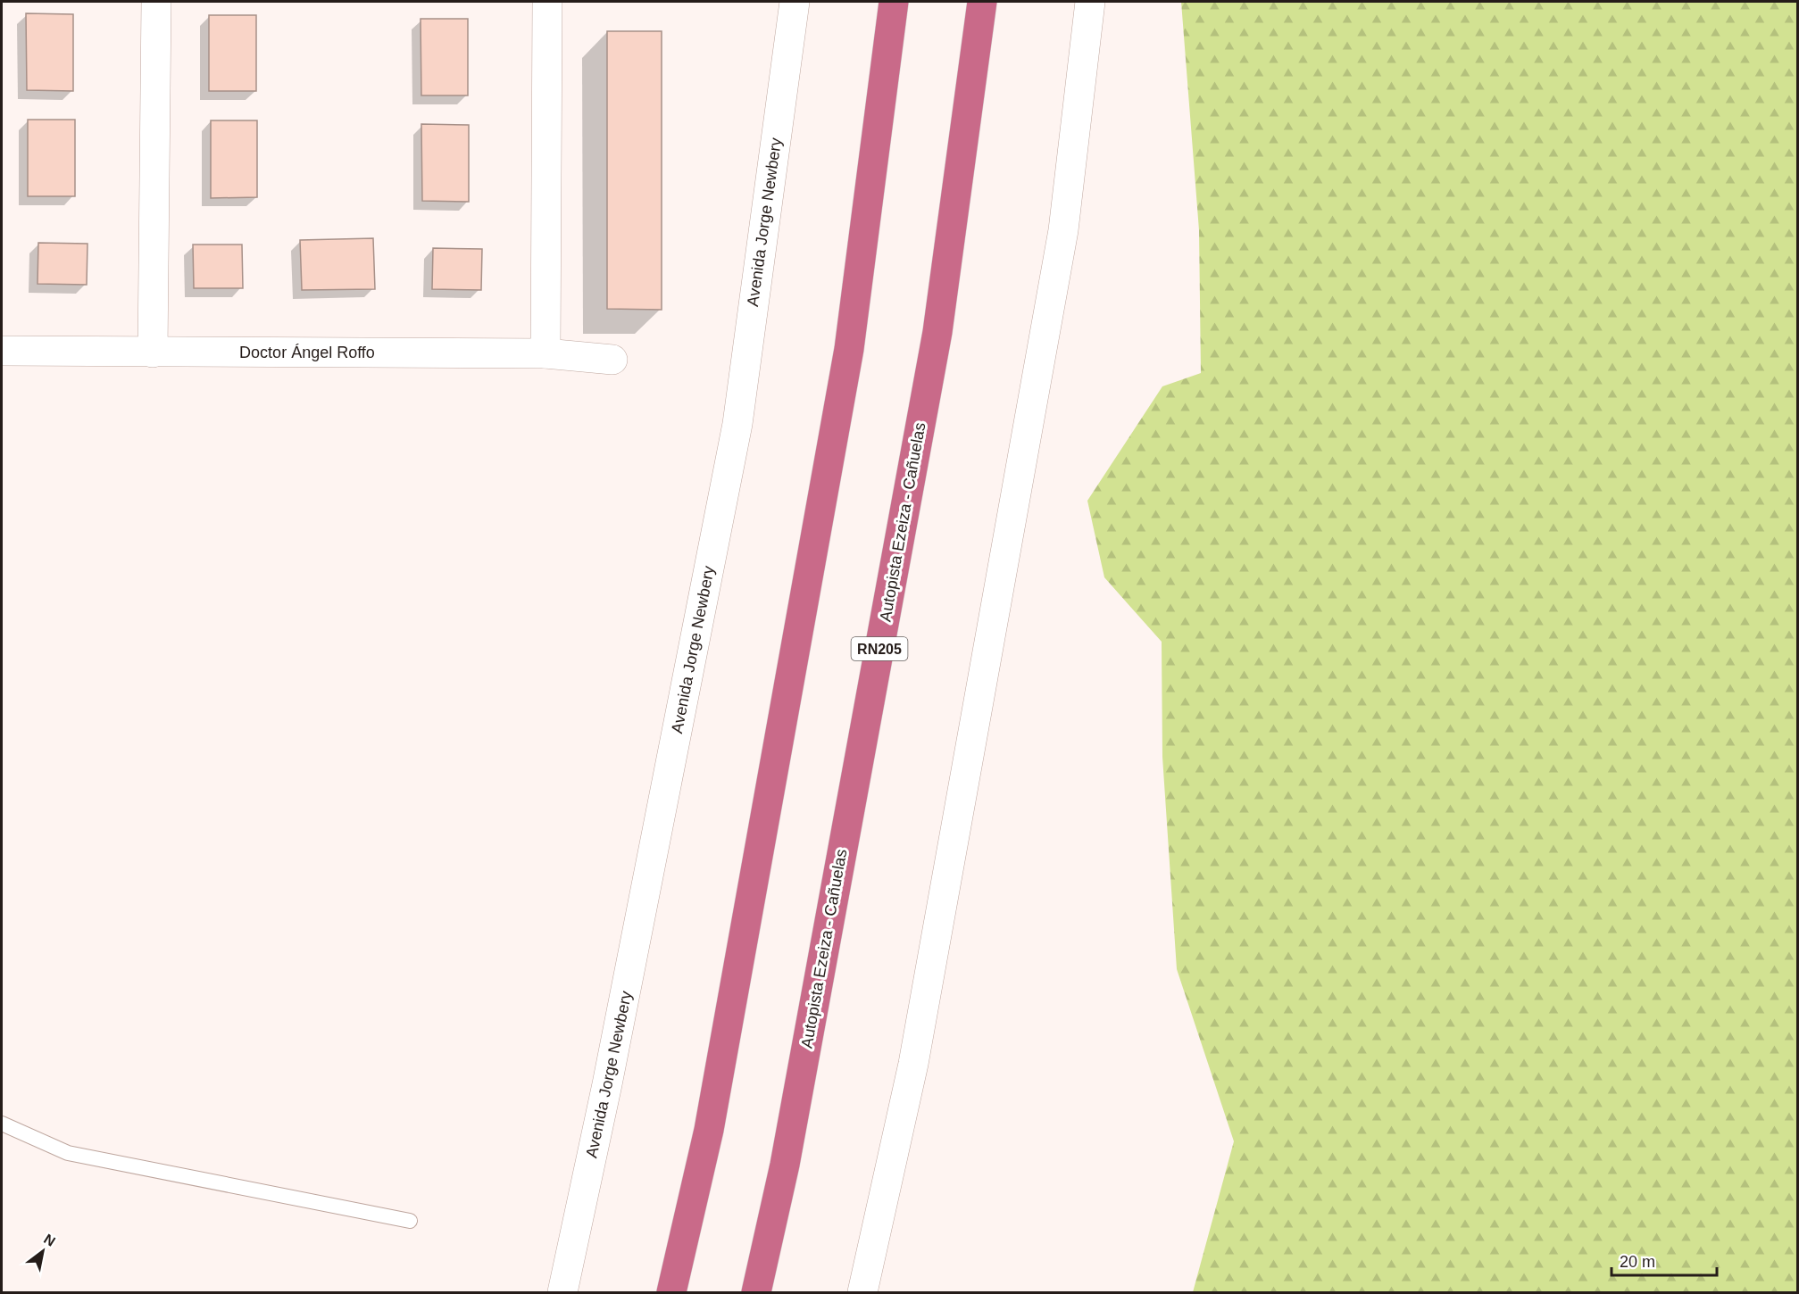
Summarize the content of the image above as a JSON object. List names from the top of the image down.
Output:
{
  "streets": {
    "highway": ["Autopista Ezeiza - Cañuelas", "RN205"],
    "street": ["Avenida Jorge Newbery", "Doctor Ángel Roffo"]
  },
  "scale_bar": "20 m",
  "north": "top right"
}
